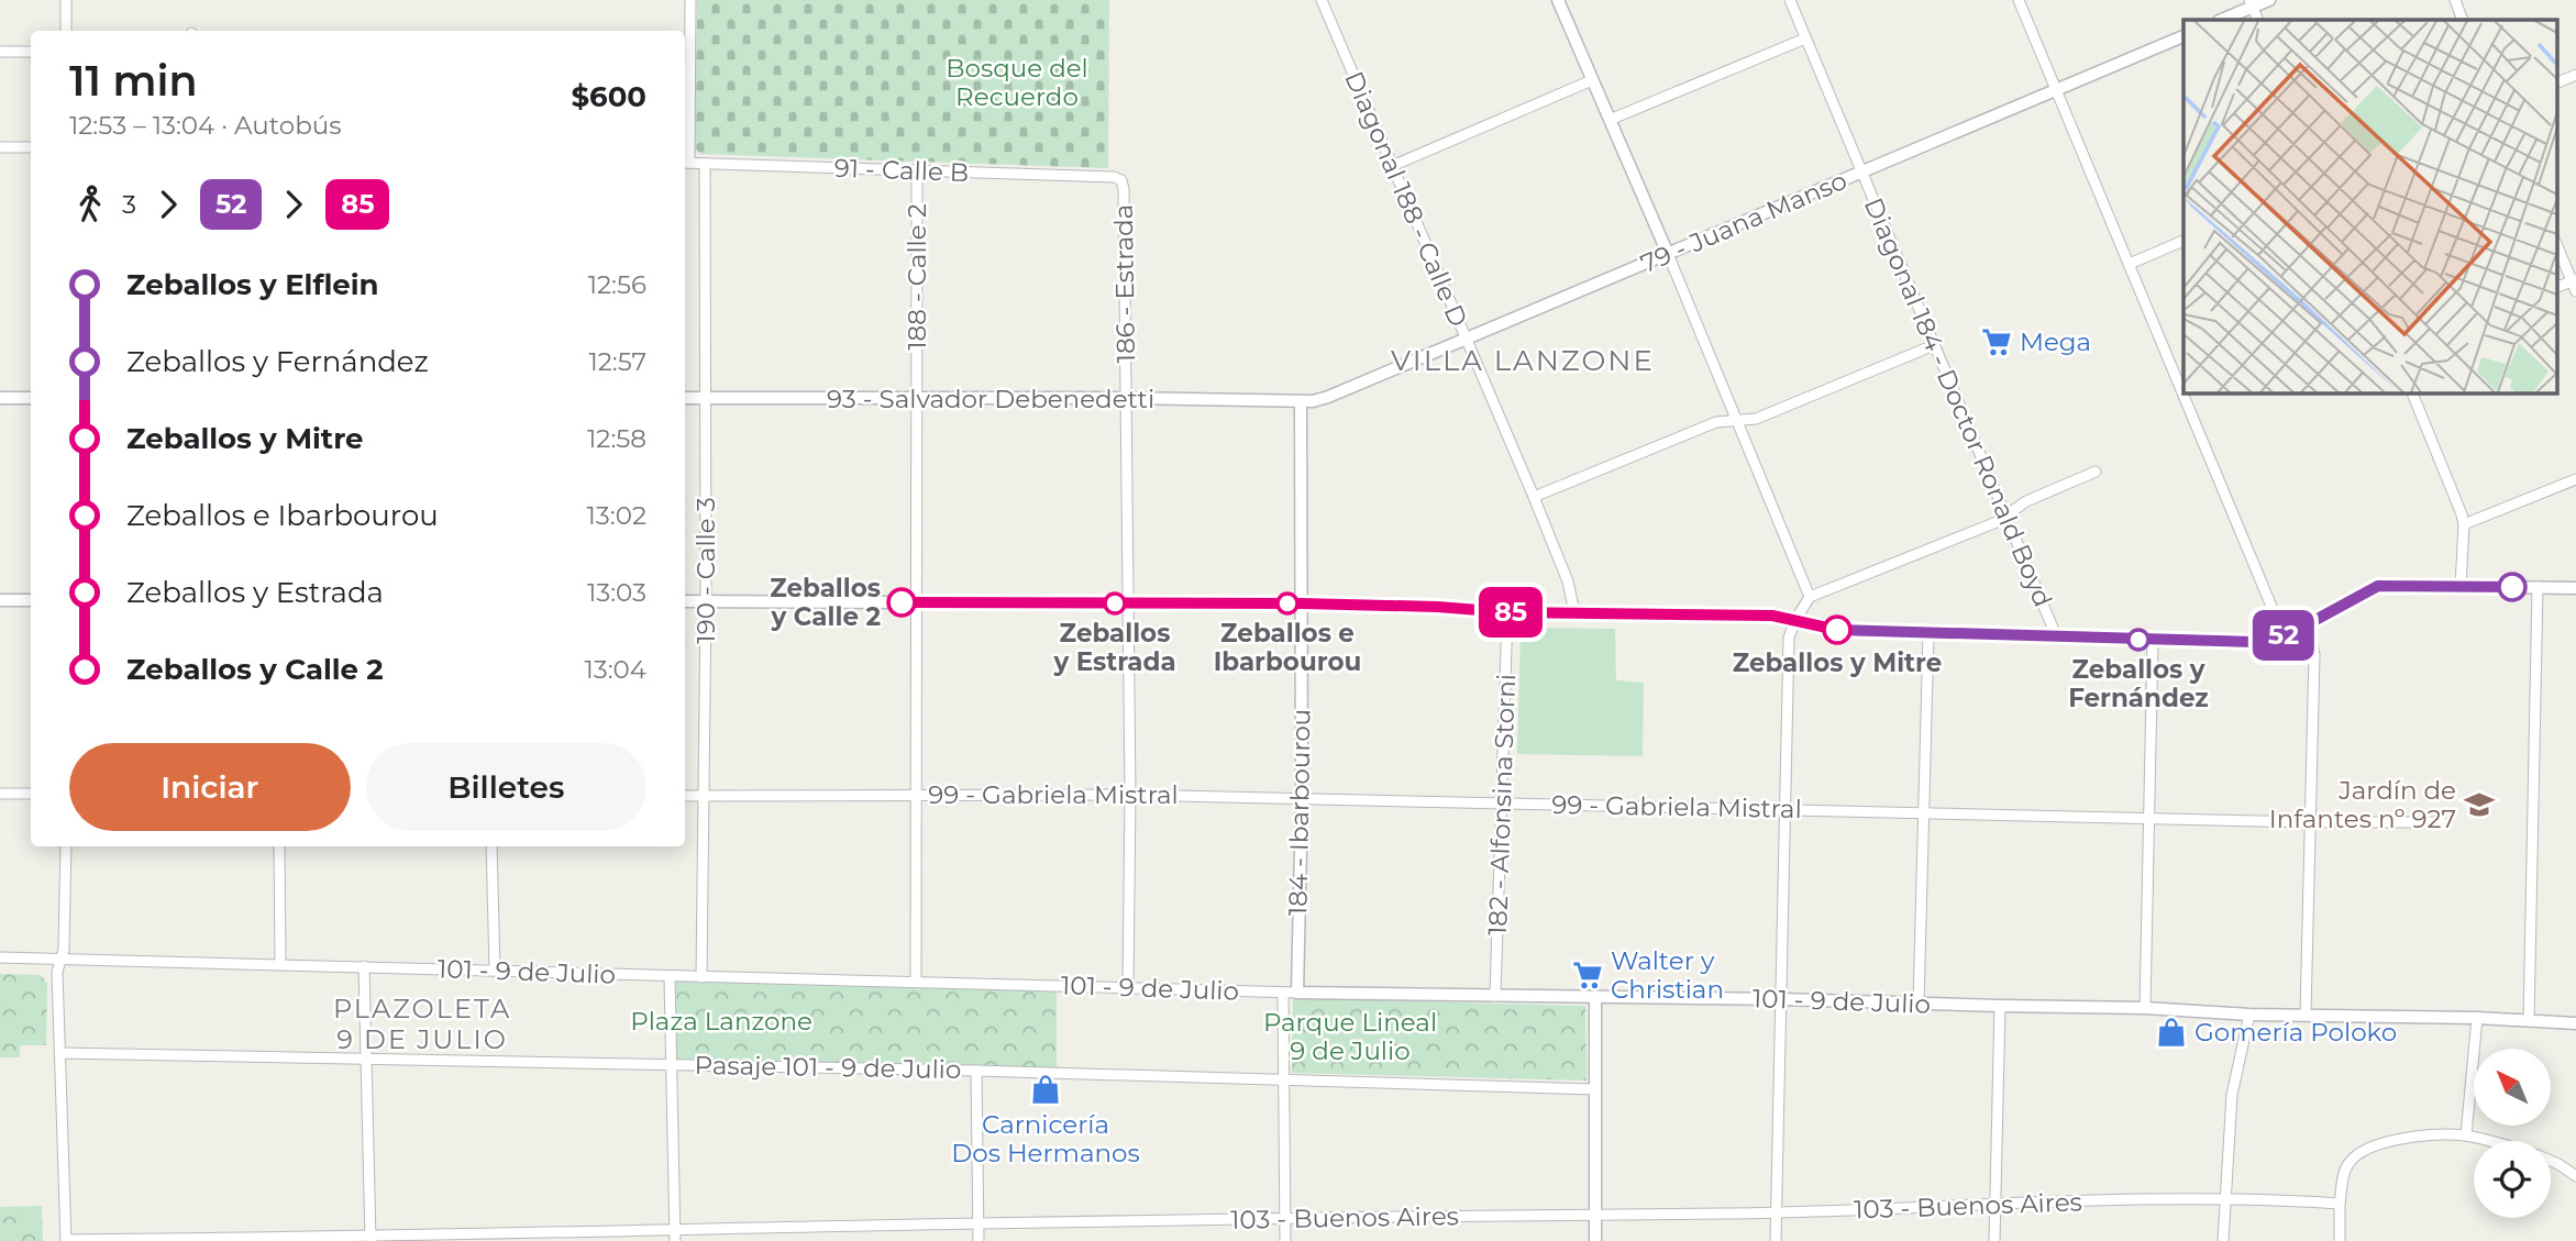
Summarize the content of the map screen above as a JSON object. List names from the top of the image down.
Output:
{
  "streets": {
    "street": [
      "91 - Calle B",
      "Diagonal 188 - Calle D",
      "79 - Juana Manso",
      "188 - Calle 2",
      "186 - Estrada",
      "93 - Salvador Debenedetti",
      "Diagonal 184 - Doctor Ronald Boyd",
      "190 - Calle 3",
      "99 - Gabriela Mistral",
      "182 - Alfonsina Storni",
      "184 - Ibarbourou",
      "101 - 9 de Julio",
      "Pasaje 101 - 9 de Julio",
      "103 - Buenos Aires"
    ]
  },
  "crossings": [
    ["91 - Calle B", "188 - Calle 2"],
    ["91 - Calle B", "186 - Estrada"],
    ["91 - Calle B", "190 - Calle 3"],
    ["Diagonal 188 - Calle D", "79 - Juana Manso"],
    ["79 - Juana Manso", "93 - Salvador Debenedetti"],
    ["79 - Juana Manso", "Diagonal 184 - Doctor Ronald Boyd"],
    ["79 - Juana Manso", "184 - Ibarbourou"],
    ["188 - Calle 2", "93 - Salvador Debenedetti"],
    ["188 - Calle 2", "99 - Gabriela Mistral"],
    ["188 - Calle 2", "101 - 9 de Julio"],
    ["186 - Estrada", "93 - Salvador Debenedetti"],
    ["186 - Estrada", "99 - Gabriela Mistral"],
    ["186 - Estrada", "101 - 9 de Julio"],
    ["93 - Salvador Debenedetti", "190 - Calle 3"],
    ["93 - Salvador Debenedetti", "184 - Ibarbourou"],
    ["190 - Calle 3", "99 - Gabriela Mistral"],
    ["190 - Calle 3", "101 - 9 de Julio"],
    ["99 - Gabriela Mistral", "182 - Alfonsina Storni"],
    ["99 - Gabriela Mistral", "184 - Ibarbourou"],
    ["182 - Alfonsina Storni", "101 - 9 de Julio"],
    ["184 - Ibarbourou", "101 - 9 de Julio"]
  ],
  "districts": ["VILLA LANZONE", "PLAZOLETA 9 DE JULIO"],
  "parks": ["Bosque del Recuerdo", "Plaza Lanzone", "Parque Lineal 9 de Julio"],
  "places": {
    "supermarket": ["Mega", "Walter y Christian"],
    "other": [
      "Zeballos y Calle 2",
      "Zeballos y Estrada",
      "Zeballos e Ibarbourou",
      "Zeballos y Mitre",
      "Zeballos y Fernández"
    ],
    "school or university": ["Jardín de Infantes nº 927"],
    "shop": ["Gomería Poloko", "Carnicería Dos Hermanos"]
  },
  "lines": ["bus line 52", "bus line 85"],
  "north": "top left",
  "page": {
    "on_map": ["52", "85"],
    "heading": ["11 min", "12:53 – 13:04 · Autobús", "$600"],
    "legs": ["3", "52", "85"],
    "list": [
      {
        "name": "Zeballos y Elflein",
        "value": "12:56"
      },
      {
        "name": "Zeballos y Fernández",
        "value": "12:57"
      },
      {
        "name": "Zeballos y Mitre",
        "value": "12:58"
      },
      {
        "name": "Zeballos e Ibarbourou",
        "value": "13:02"
      },
      {
        "name": "Zeballos y Estrada",
        "value": "13:03"
      },
      {
        "name": "Zeballos y Calle 2",
        "value": "13:04"
      }
    ],
    "buttons": ["Iniciar", "Billetes"]
  }
}
